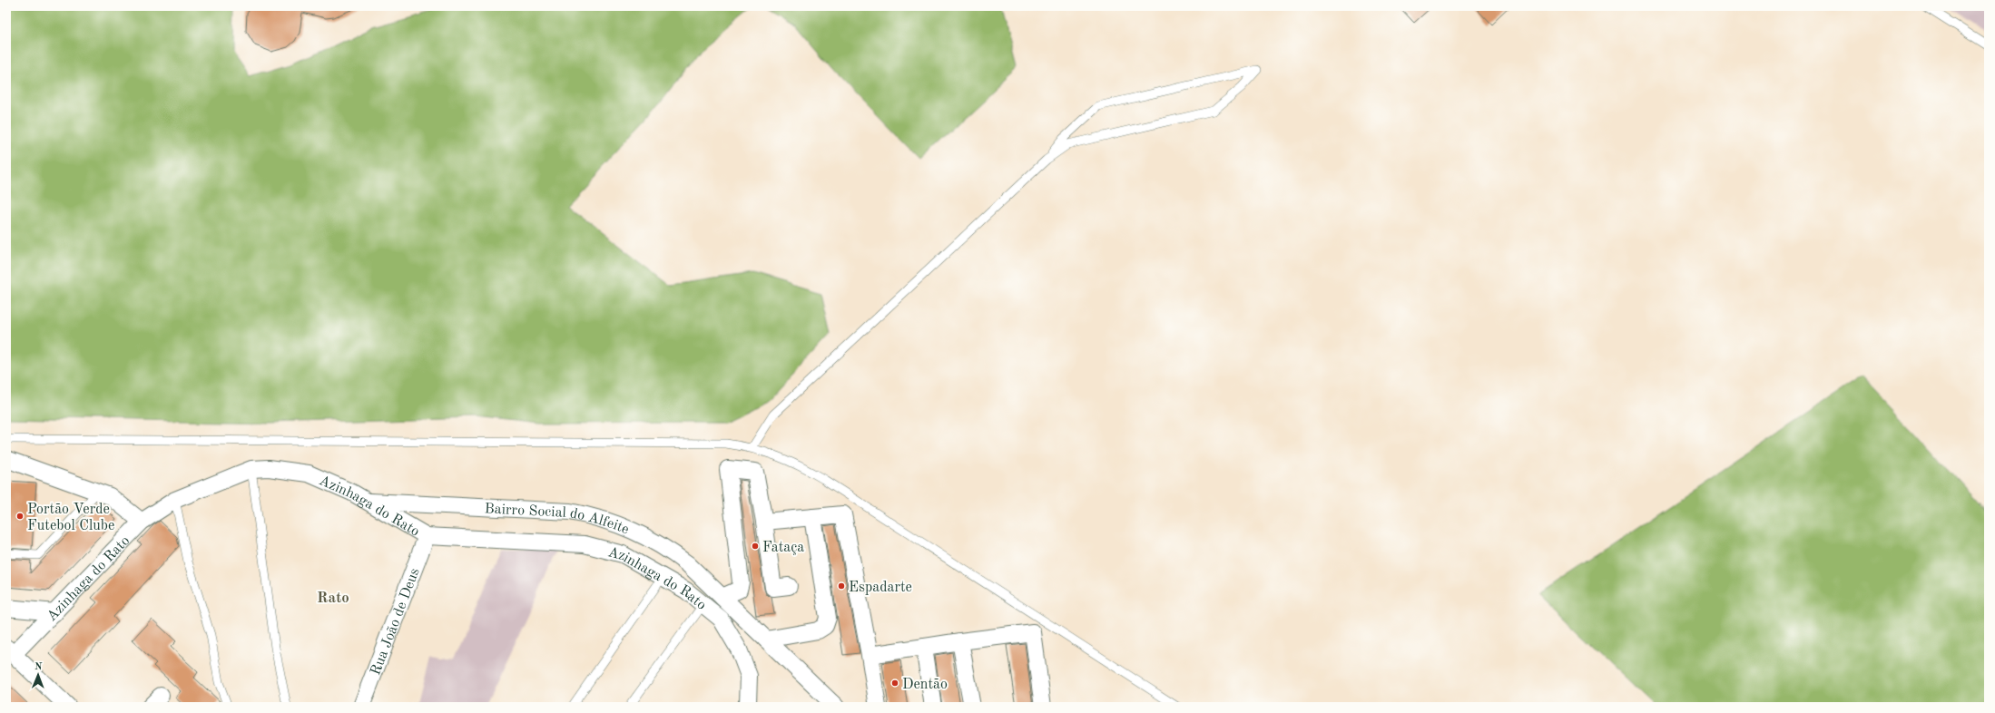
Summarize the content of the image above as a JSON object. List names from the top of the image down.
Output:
{
  "streets": {
    "street": ["Azinhaga do Rato", "Bairro Social do Alfeite", "Rua João de Deus"]
  },
  "crossings": [
    ["Azinhaga do Rato", "Bairro Social do Alfeite"],
    ["Azinhaga do Rato", "Rua João de Deus"]
  ],
  "districts": ["Rato"],
  "places": [
    "Portão Verde Futebol Clube",
    "Fataça",
    "Espadarte",
    "Dentão"
  ],
  "north": "top"
}
